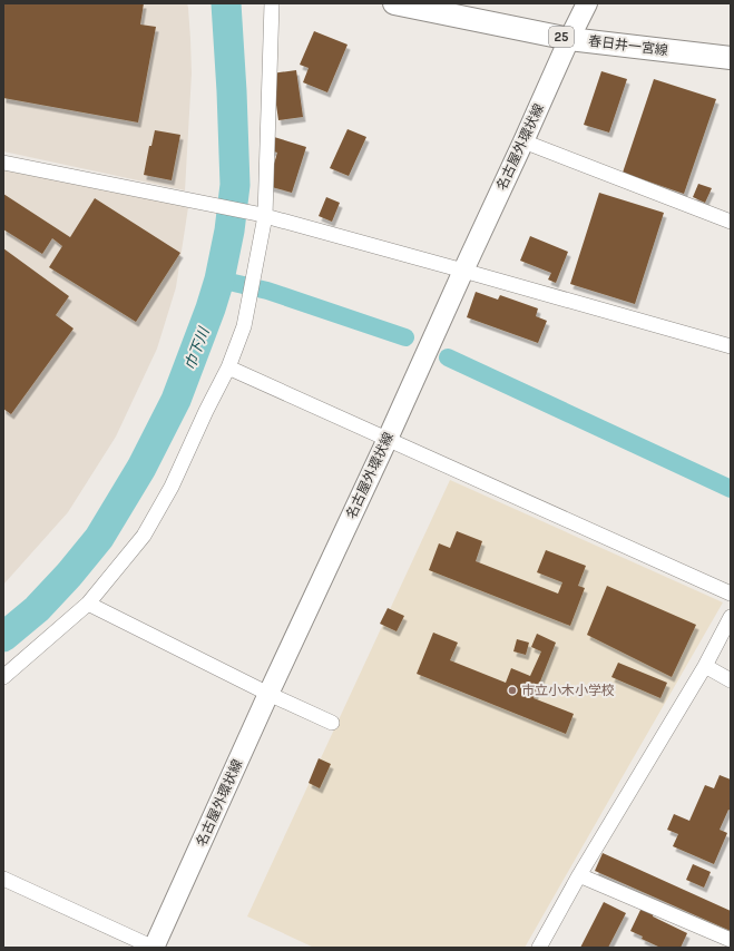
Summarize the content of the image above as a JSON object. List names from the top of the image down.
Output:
{
  "streets": {
    "main road": ["25", "春日井一宮線", "名古屋外環状線"]
  },
  "crossings": [
    ["春日井一宮線", "名古屋外環状線"]
  ],
  "water": ["巾下川"],
  "places": ["市立小木小学校"]
}
